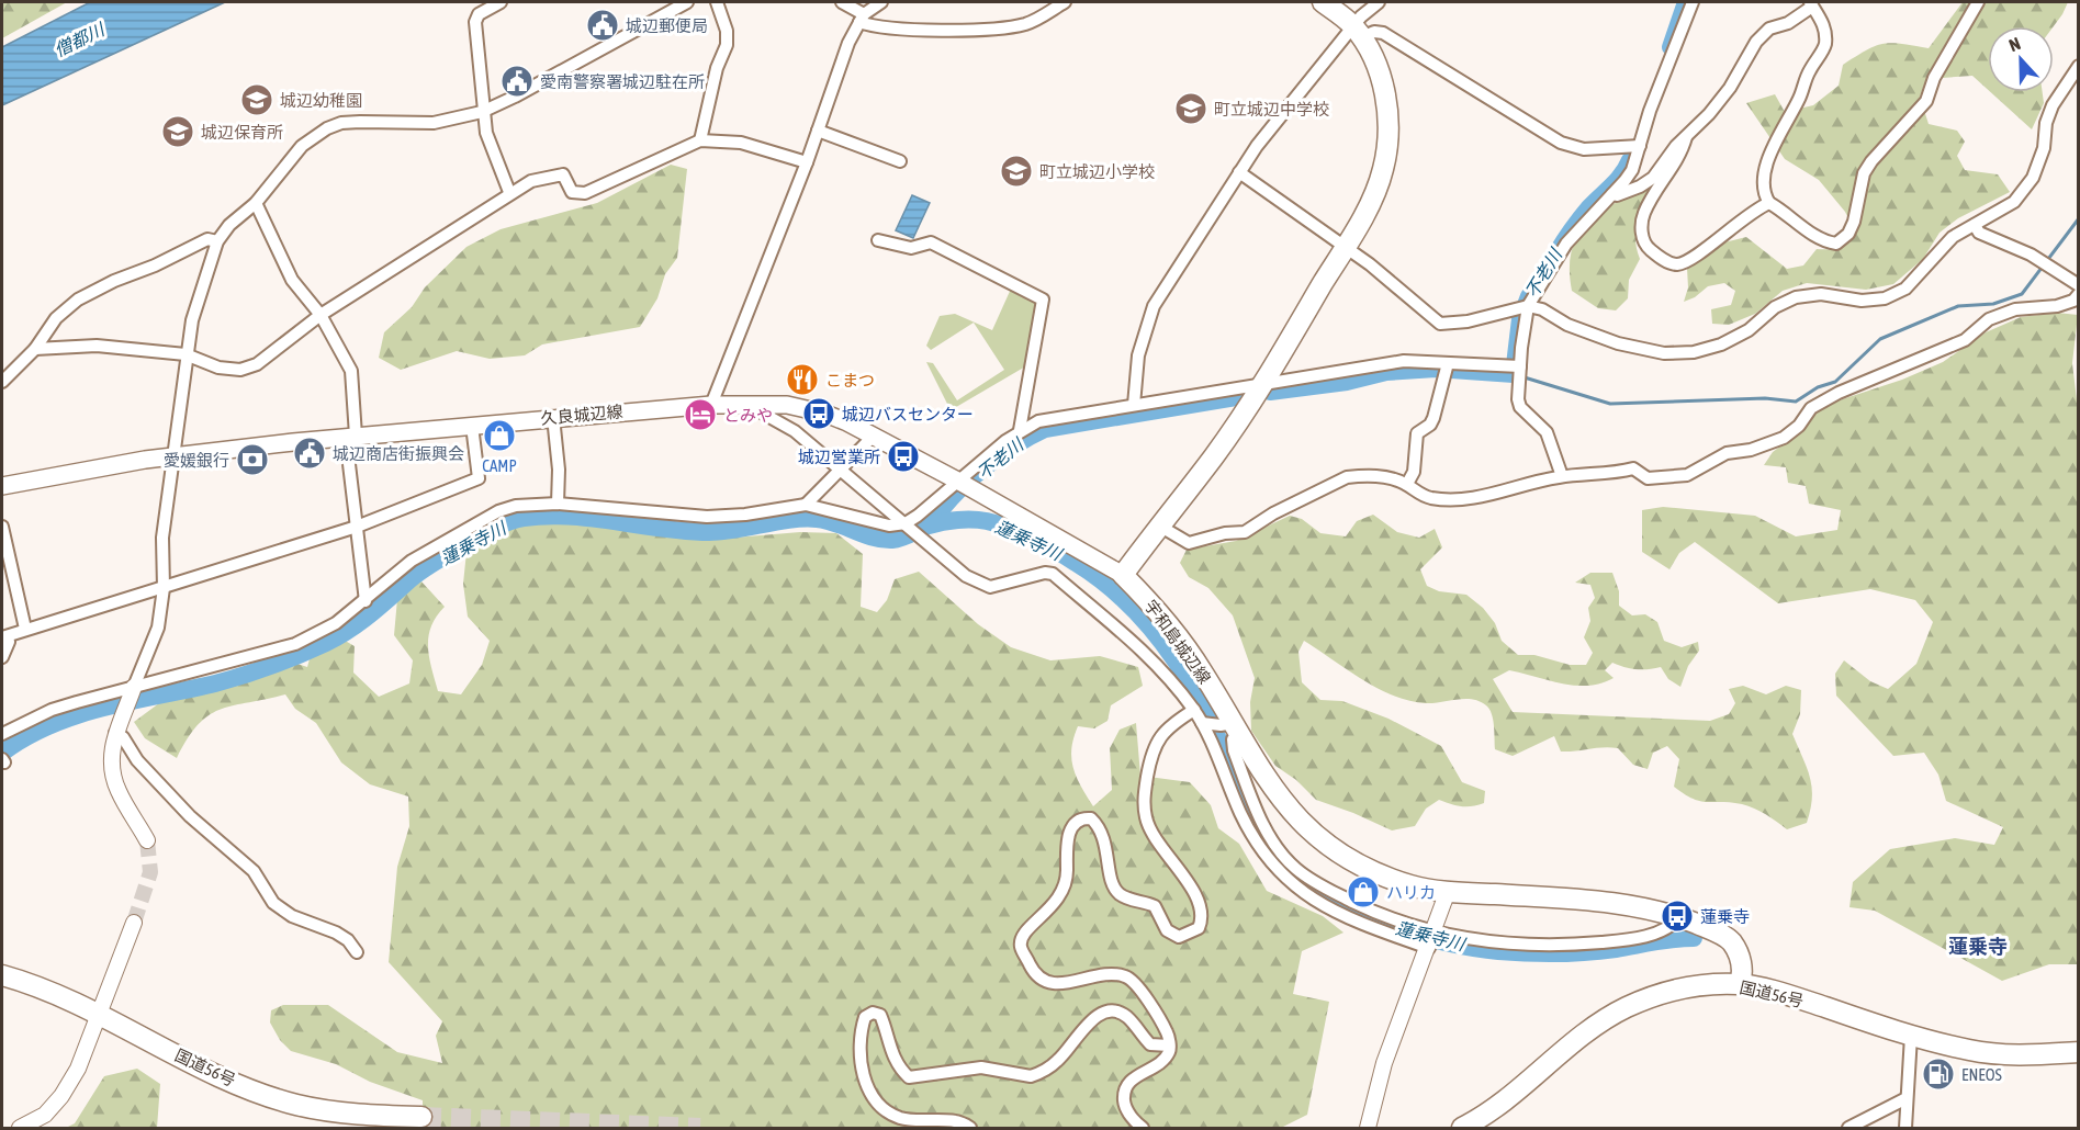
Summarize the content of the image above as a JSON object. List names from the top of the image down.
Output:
{
  "streets": {
    "main road": ["久良城辺線", "宇和島城辺線", "国道56号"]
  },
  "crossings": [
    ["久良城辺線", "宇和島城辺線"],
    ["宇和島城辺線", "国道56号"]
  ],
  "districts": ["蓮乗寺"],
  "water": ["僧都川", "不老川", "蓮乗寺川"],
  "places": {
    "public building": ["城辺郵便局", "愛南警察署城辺駐在所", "城辺商店街振興会"],
    "school or university": [
      "城辺幼稚園",
      "町立城辺中学校",
      "城辺保育所",
      "町立城辺小学校"
    ],
    "restaurant": ["こまつ"],
    "bus stop": ["城辺バスセンター", "城辺営業所", "蓮乗寺"],
    "hotel": ["とみや"],
    "shop": ["CAMP", "ハリカ"],
    "bank": ["愛媛銀行"],
    "fuel station": ["ENEOS"]
  },
  "north": "top"
}
